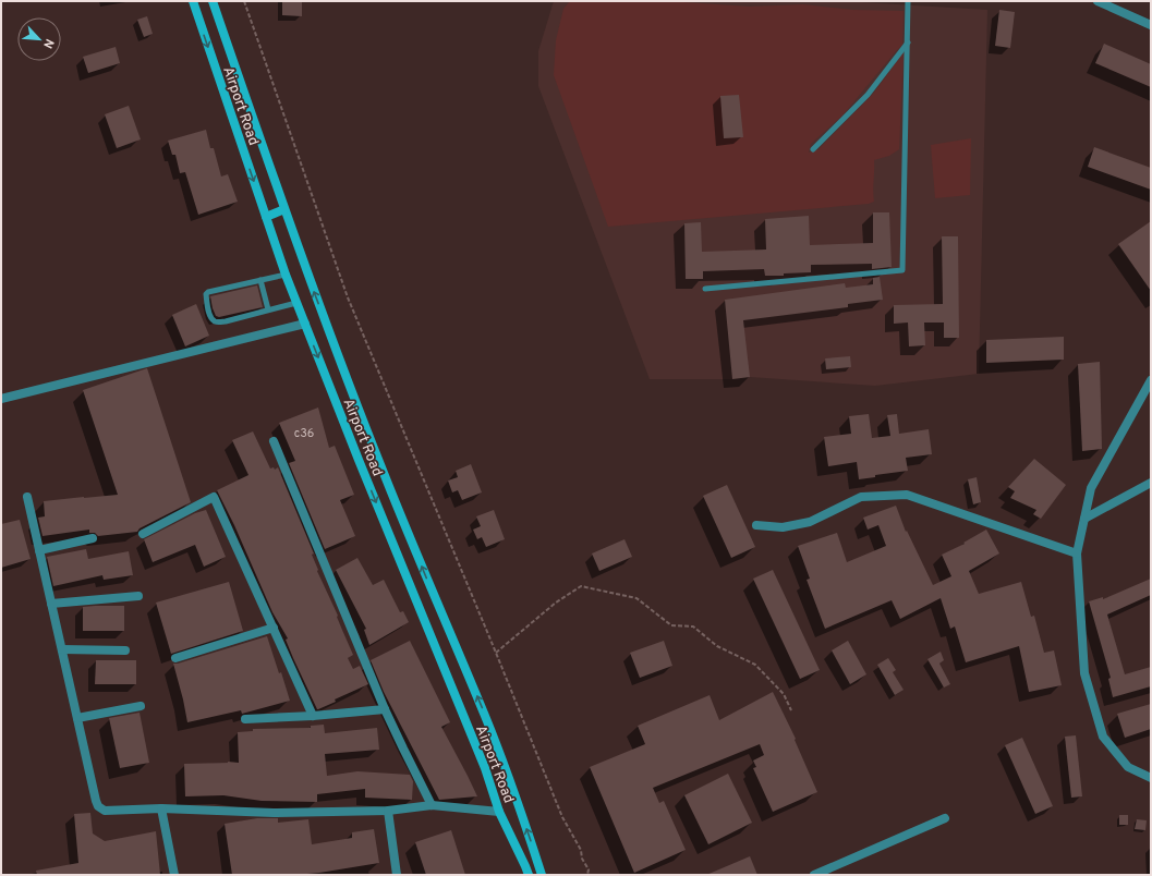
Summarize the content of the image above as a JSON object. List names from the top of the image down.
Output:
{
  "streets": {
    "main road": ["Airport Road"]
  },
  "house_numbers": ["c36"],
  "north": "bottom right"
}
